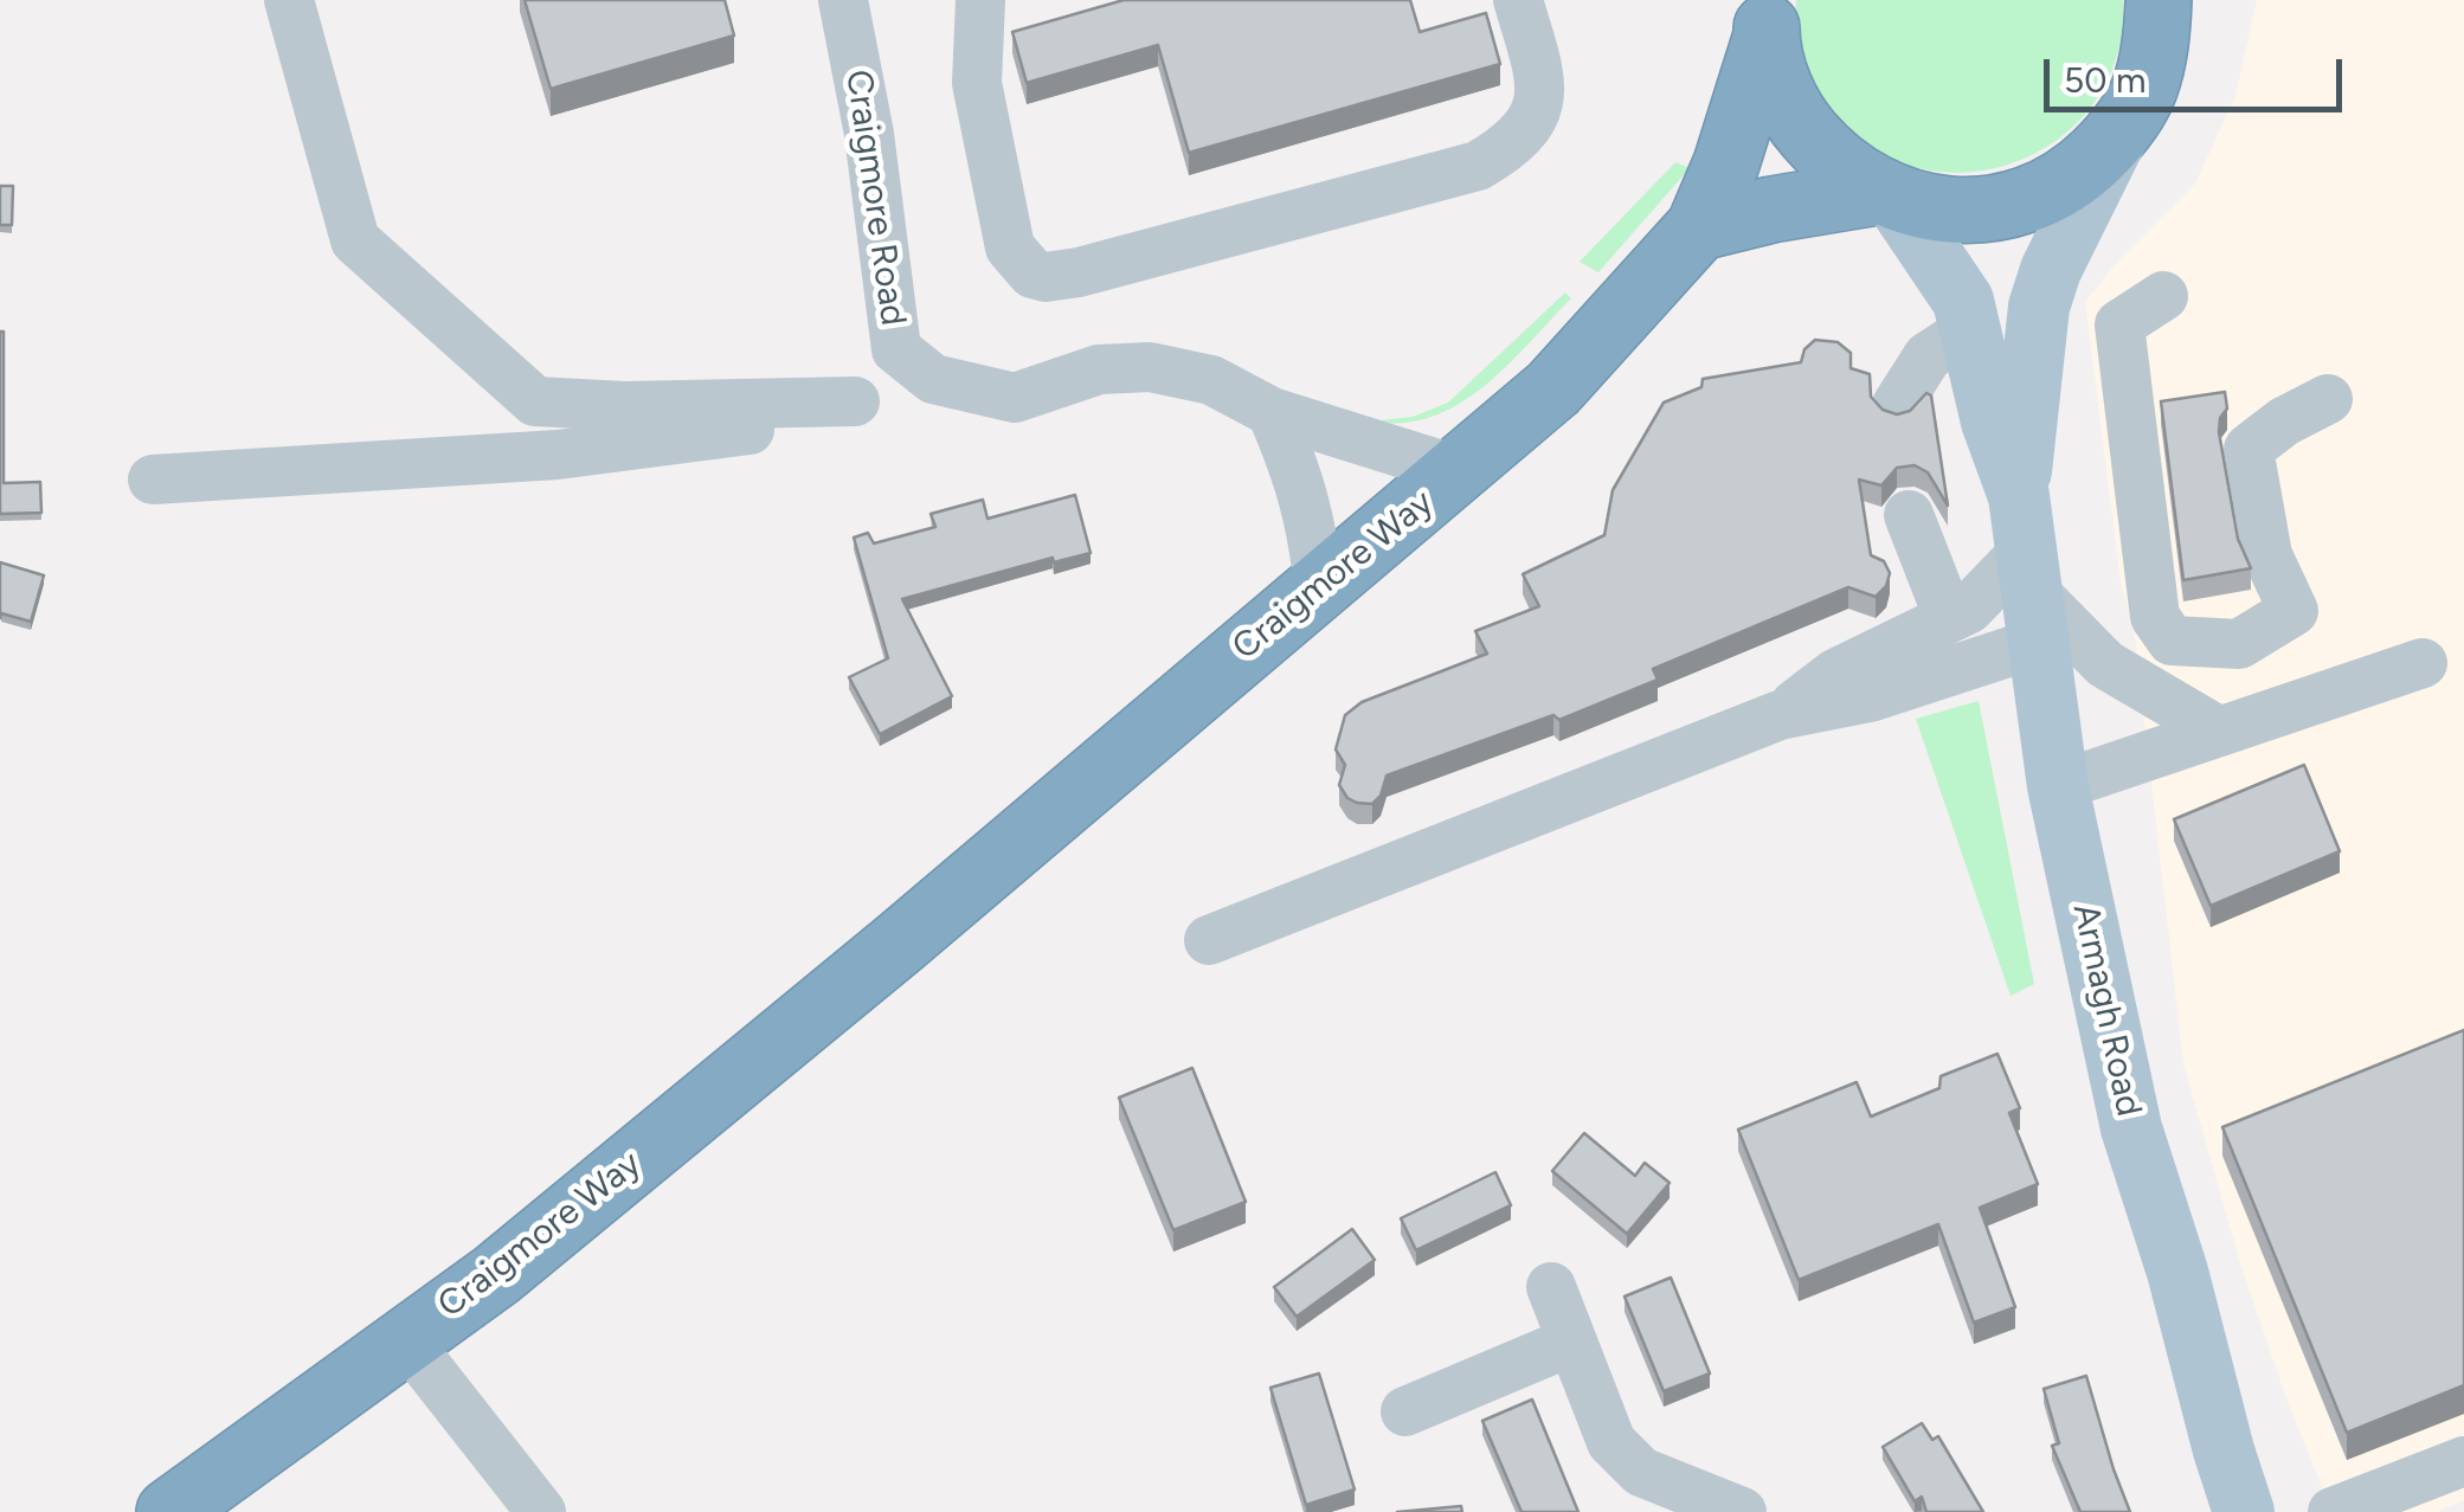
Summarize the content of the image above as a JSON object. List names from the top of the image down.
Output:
{
  "streets": {
    "highway": ["Craigmore Way"],
    "main road": ["Armagh Road"],
    "street": ["Craigmore Road"]
  },
  "scale_bar": "50 m"
}
